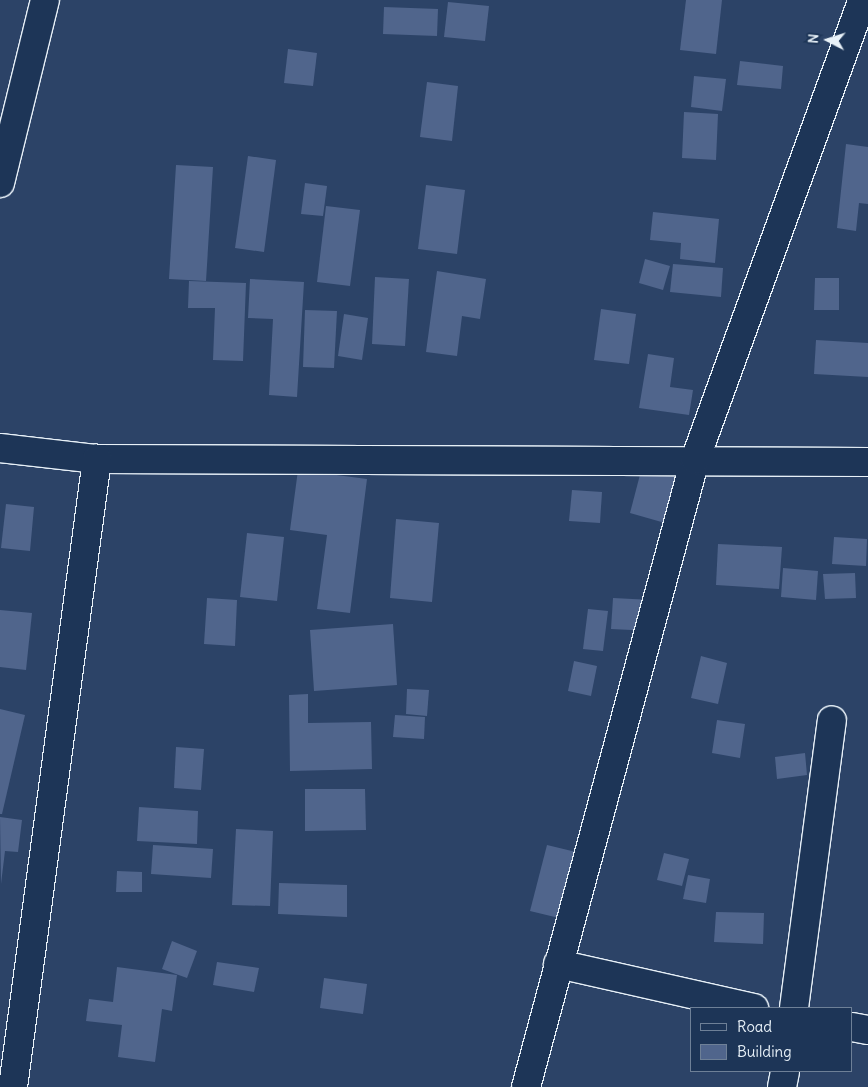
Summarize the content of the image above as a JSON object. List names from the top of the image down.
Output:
{
  "legend": ["Road", "Building"],
  "north": "left"
}
